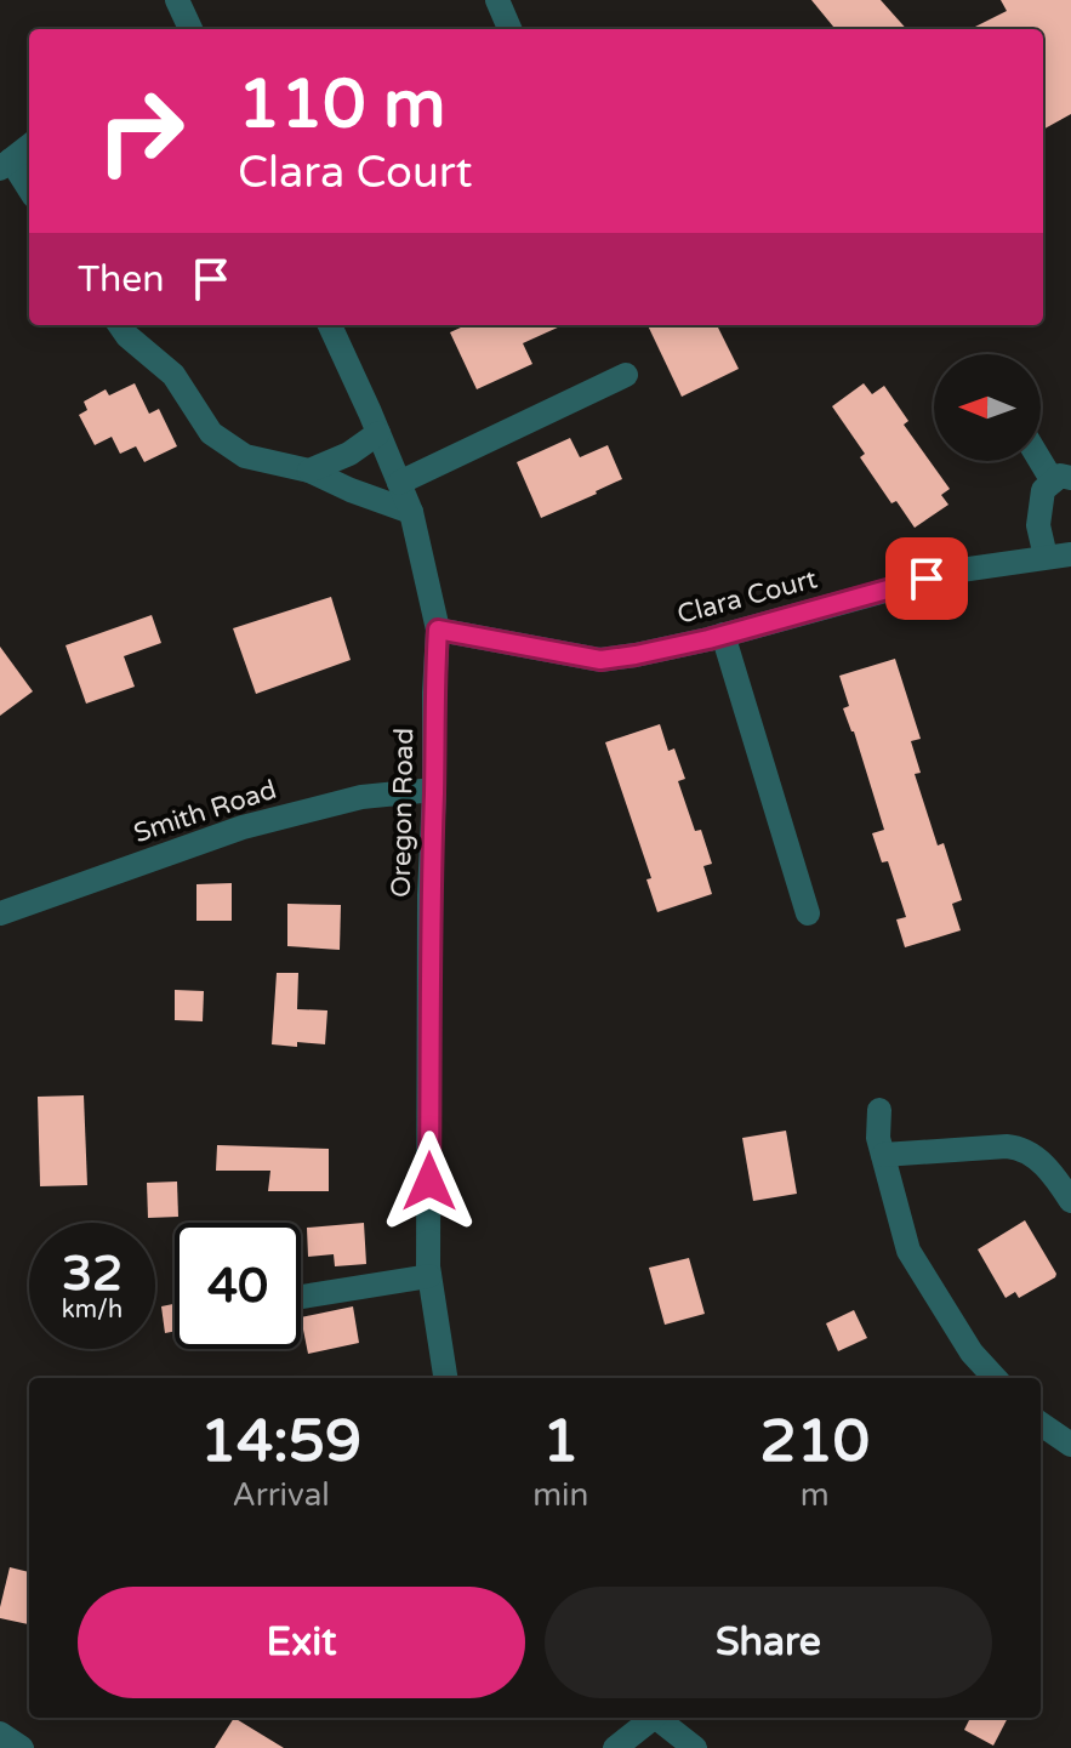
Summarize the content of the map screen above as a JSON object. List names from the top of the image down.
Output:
{
  "streets": {
    "street": ["Clara Court", "Smith Road", "Oregon Road"]
  },
  "crossings": [
    ["Clara Court", "Oregon Road"],
    ["Smith Road", "Oregon Road"]
  ],
  "north": "left",
  "page": {
    "turn": ["110 m", "Clara Court"],
    "then": "Then",
    "speed": "32 km/h",
    "limit": "40",
    "eta": [
      "14:59",
      "Arrival",
      "1",
      "min",
      "210",
      "m"
    ],
    "buttons": ["Exit", "Share"]
  }
}
